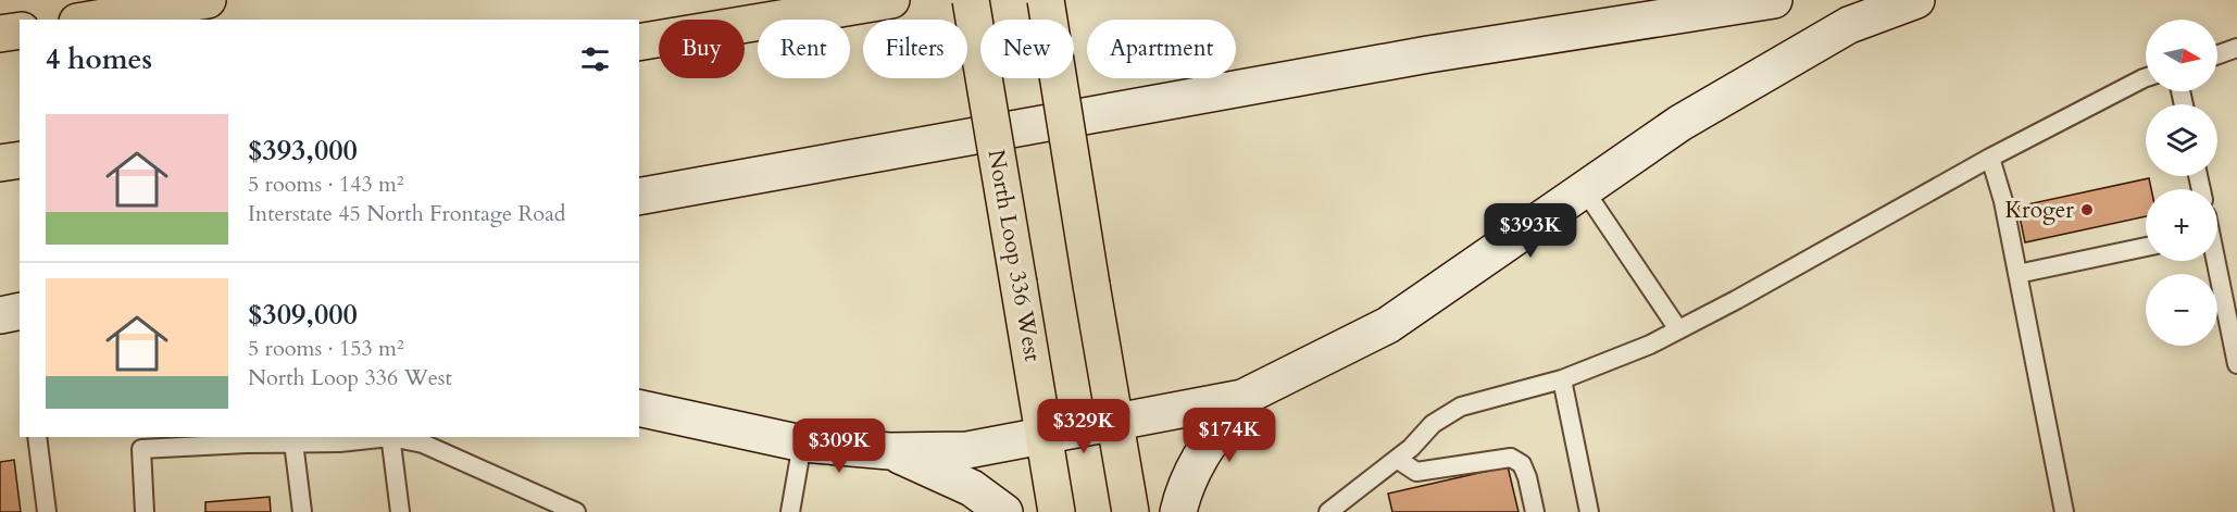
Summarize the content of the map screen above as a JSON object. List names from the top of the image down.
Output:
{
  "streets": {
    "main road": ["North Loop 336 West"]
  },
  "places": ["Kroger"],
  "north": "right",
  "page": {
    "map_buttons": ["+", "−"],
    "chip": [
      "Buy",
      "Rent",
      "Filters",
      "New",
      "Apartment"
    ],
    "heading": "4 homes",
    "list": [
      {
        "name": "$393,000",
        "note": "5 rooms · 143 m² · Interstate 45 North Frontage Road"
      },
      {
        "name": "$309,000",
        "note": "5 rooms · 153 m² · North Loop 336 West"
      }
    ],
    "price": [
      "$393K",
      "$329K",
      "$174K",
      "$309K"
    ]
  }
}
